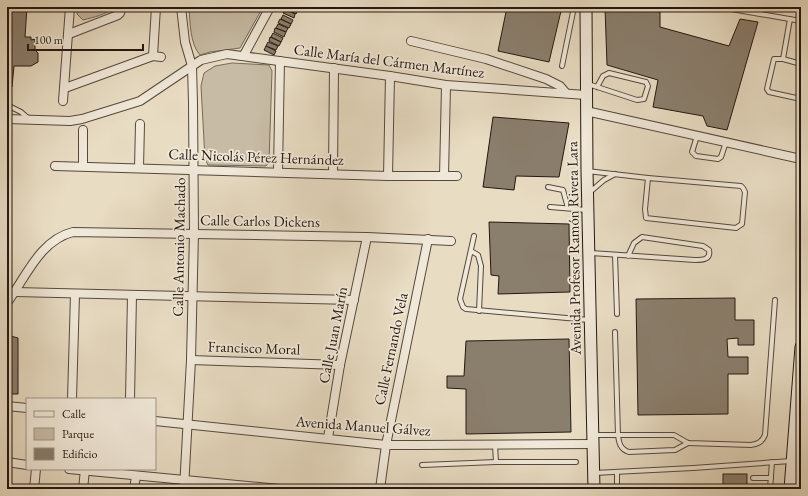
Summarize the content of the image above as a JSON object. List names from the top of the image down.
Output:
{
  "streets": {
    "main road": ["Avenida Profesor Ramón Rivera Lara"],
    "street": [
      "Calle María del Cármen Martínez",
      "Calle Nicolás Pérez Hernández",
      "Calle Carlos Dickens",
      "Calle Antonio Machado",
      "Calle Juan Marín",
      "Francisco Moral",
      "Calle Fernando Vela",
      "Avenida Manuel Gálvez"
    ]
  },
  "crossings": [
    ["Calle María del Cármen Martínez", "Calle Antonio Machado"],
    ["Calle María del Cármen Martínez", "Avenida Profesor Ramón Rivera Lara"],
    ["Calle Nicolás Pérez Hernández", "Calle Antonio Machado"],
    ["Calle Carlos Dickens", "Calle Antonio Machado"],
    ["Calle Carlos Dickens", "Calle Juan Marín"],
    ["Calle Carlos Dickens", "Calle Fernando Vela"],
    ["Calle Antonio Machado", "Francisco Moral"],
    ["Calle Antonio Machado", "Avenida Manuel Gálvez"],
    ["Avenida Profesor Ramón Rivera Lara", "Avenida Manuel Gálvez"],
    ["Calle Juan Marín", "Francisco Moral"],
    ["Calle Juan Marín", "Avenida Manuel Gálvez"],
    ["Calle Fernando Vela", "Avenida Manuel Gálvez"]
  ],
  "legend": ["Calle", "Parque", "Edificio"],
  "scale_bar": "100 m"
}
